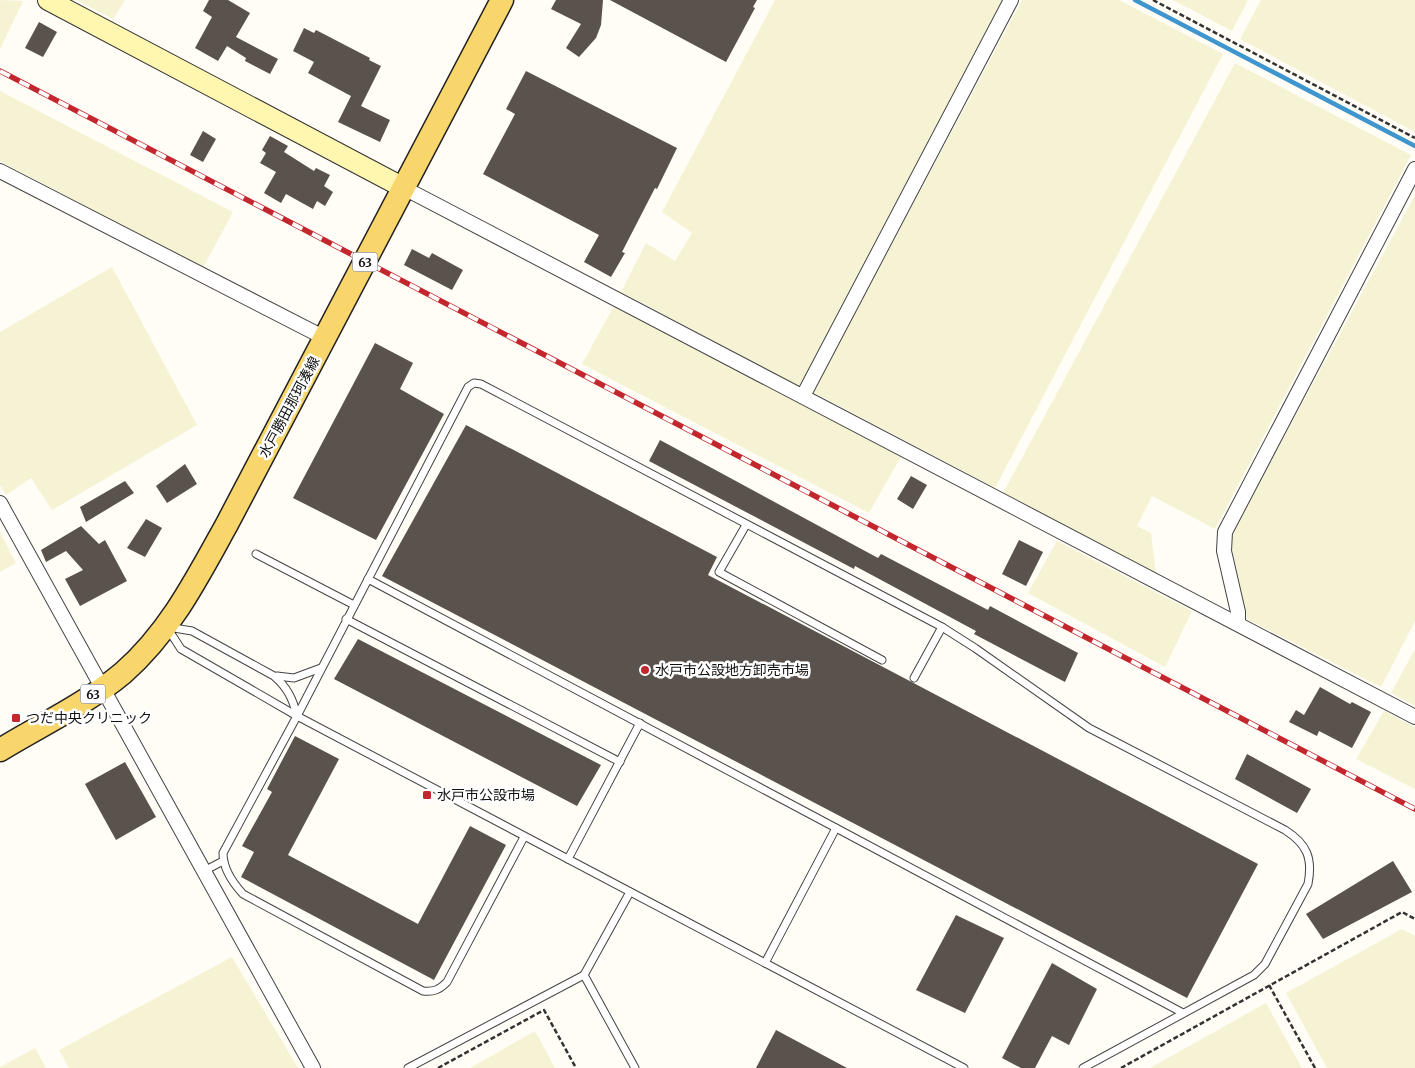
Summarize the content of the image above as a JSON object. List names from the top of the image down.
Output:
{
  "streets": {
    "main road": ["63", "水戸勝田那珂湊線"]
  },
  "places": {
    "other": ["水戸市公設地方卸売市場"],
    "transit": ["つだ中央クリニック", "水戸市公設市場"]
  }
}
